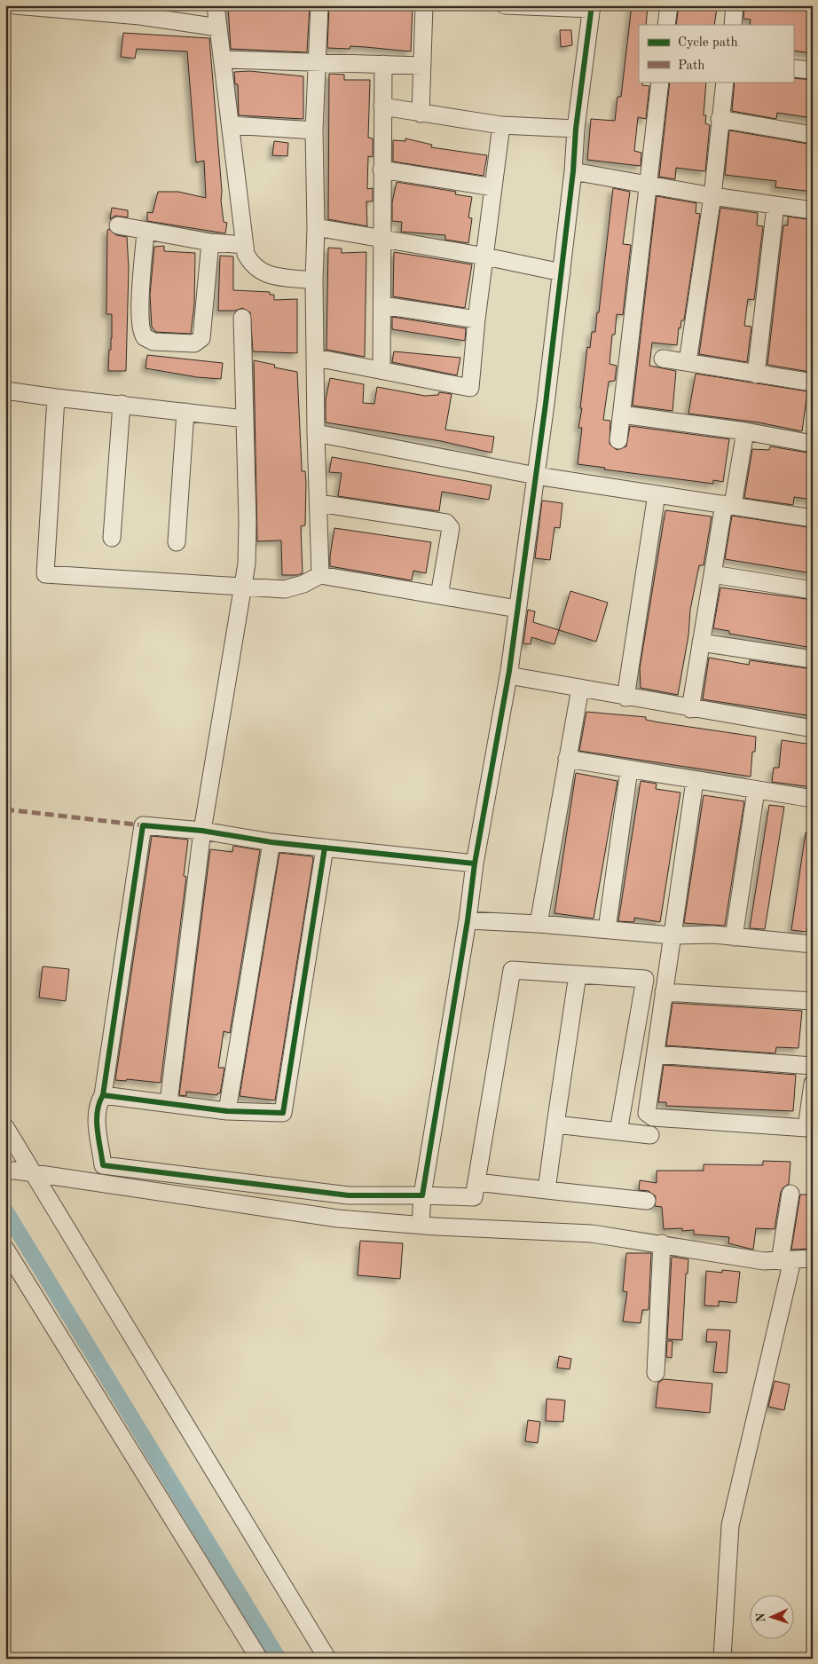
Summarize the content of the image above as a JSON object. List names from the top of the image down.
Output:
{
  "legend": ["Cycle path", "Path"],
  "north": "left"
}
